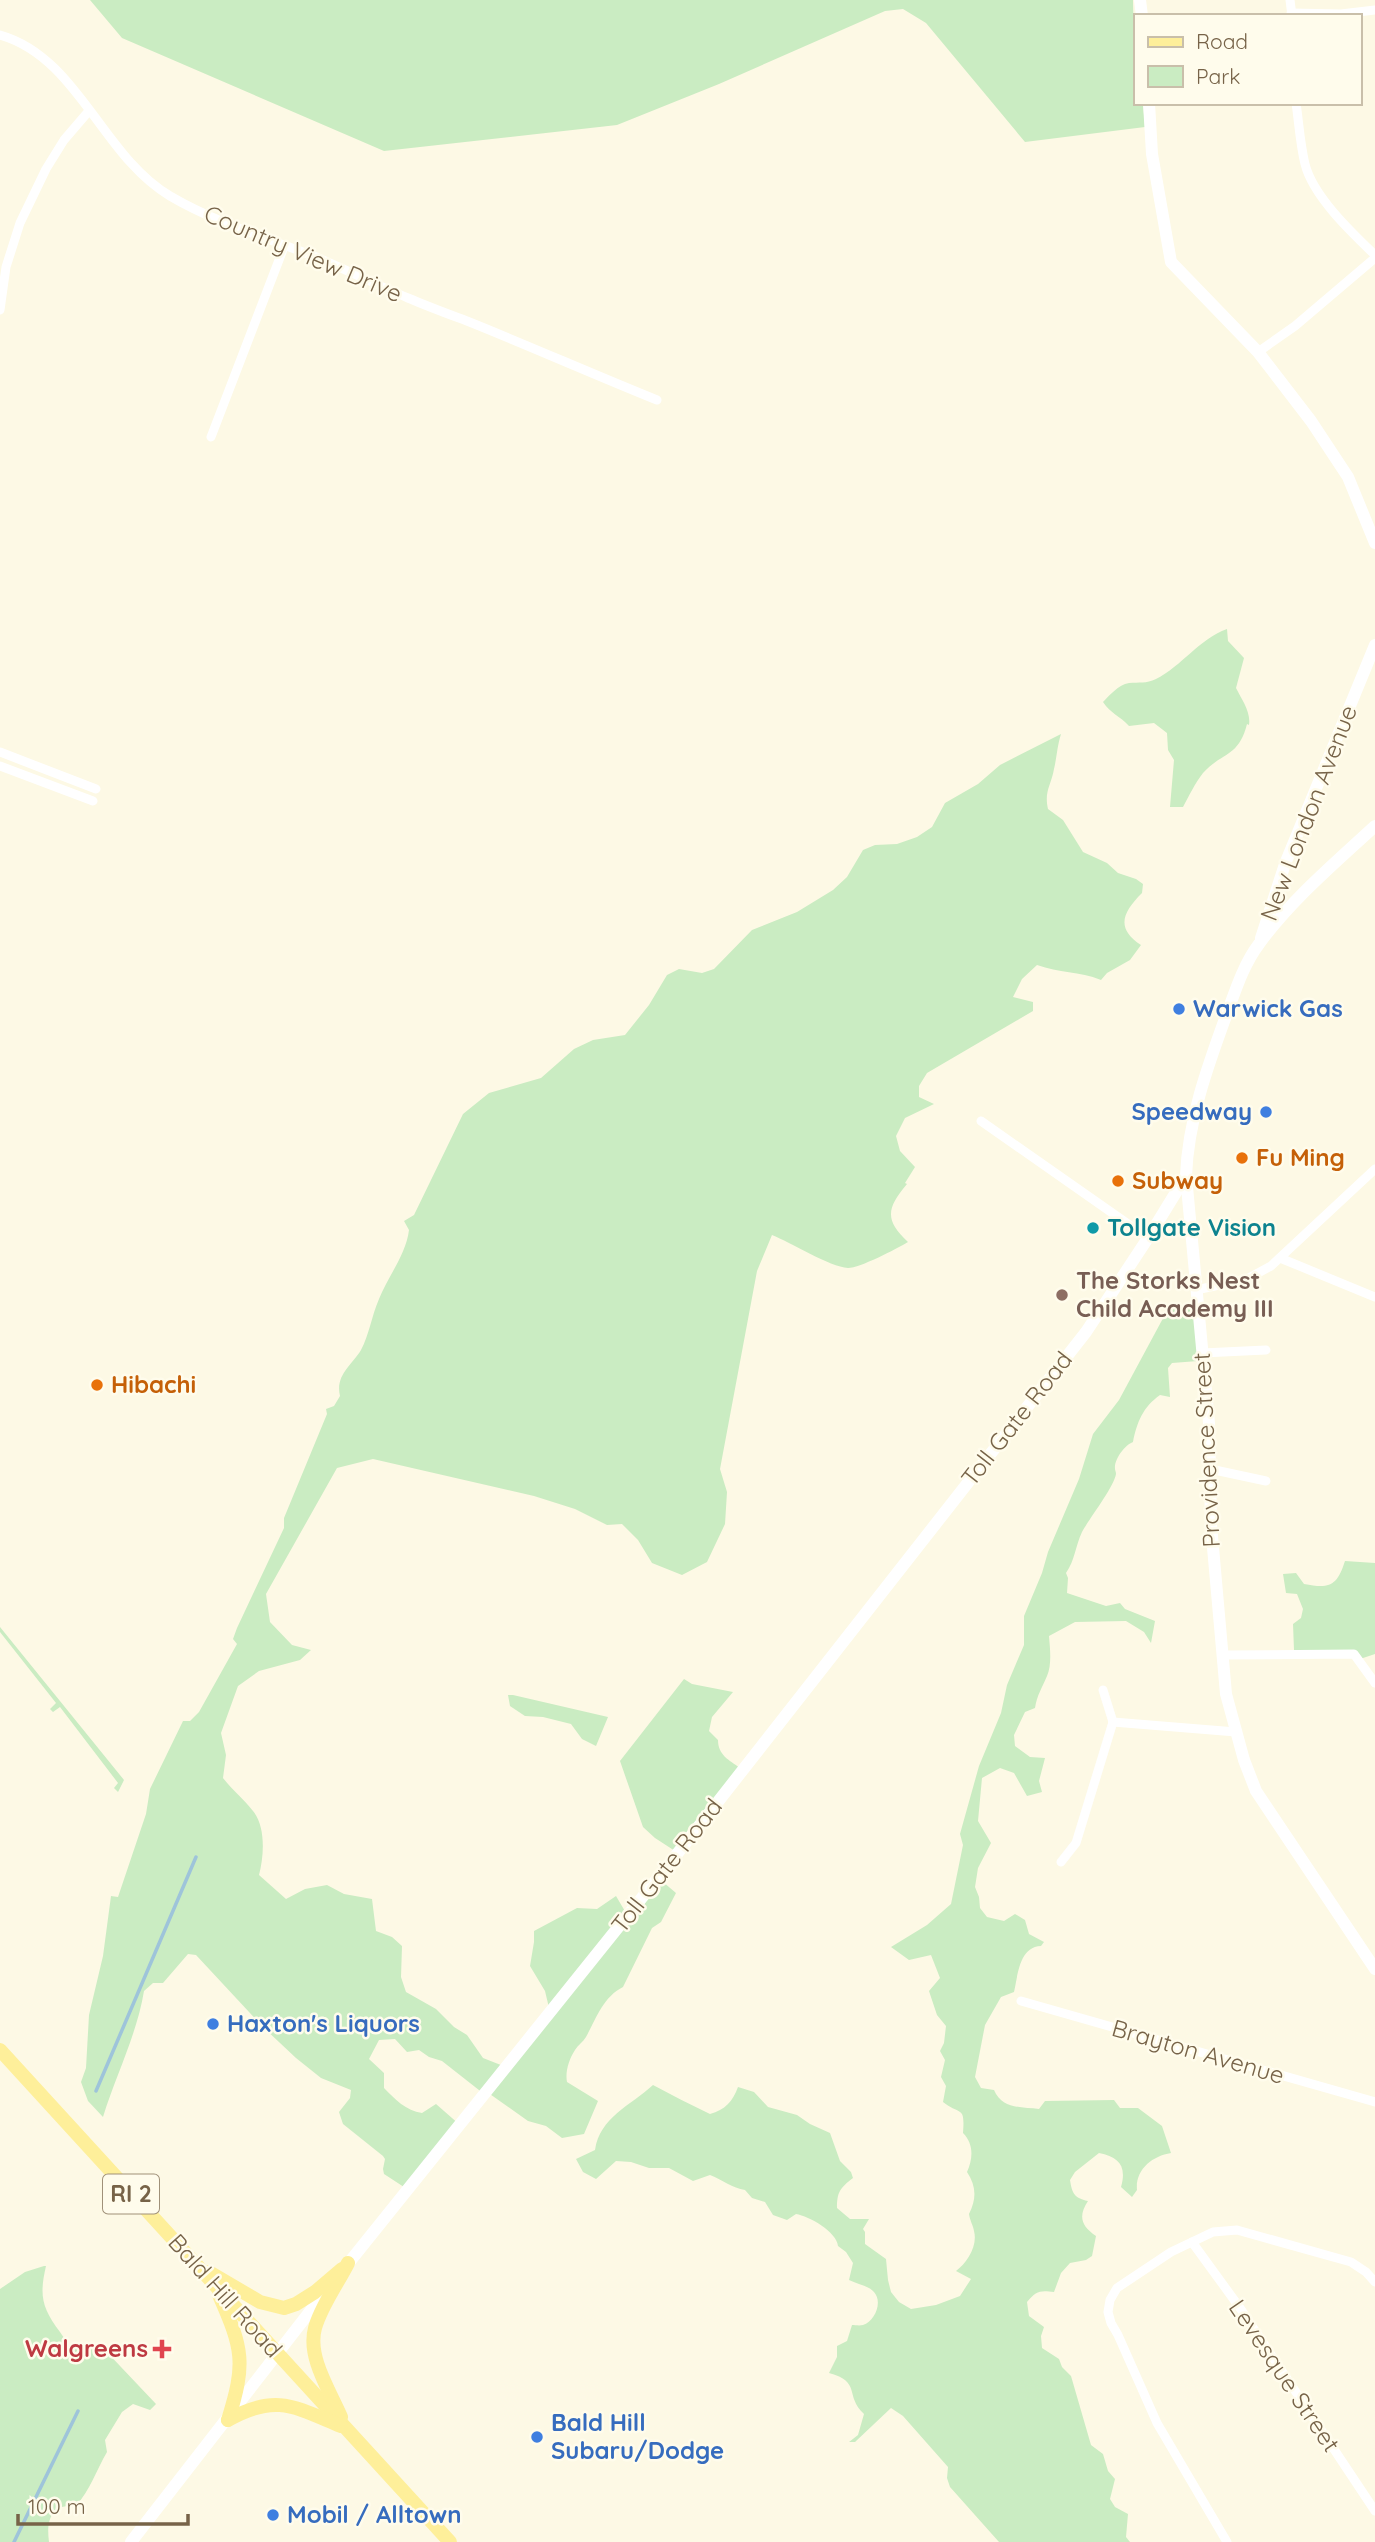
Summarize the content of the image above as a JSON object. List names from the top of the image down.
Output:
{
  "streets": {
    "main road": [
      "New London Avenue",
      "Toll Gate Road",
      "Providence Street",
      "RI 2",
      "Bald Hill Road"
    ],
    "street": ["Country View Drive", "Brayton Avenue", "Levesque Street"]
  },
  "crossings": [
    ["New London Avenue", "Providence Street"],
    ["Toll Gate Road", "Providence Street"],
    ["Toll Gate Road", "Bald Hill Road"]
  ],
  "places": {
    "other": [
      "Warwick Gas",
      "Speedway",
      "Fu Ming",
      "Subway",
      "Tollgate Vision",
      "The Storks Nest Child Academy III",
      "Hibachi",
      "Haxton's Liquors",
      "Bald Hill Subaru/Dodge",
      "Mobil / Alltown"
    ],
    "health": ["Walgreens"]
  },
  "legend": ["Road", "Park"],
  "scale_bar": "100 m"
}
